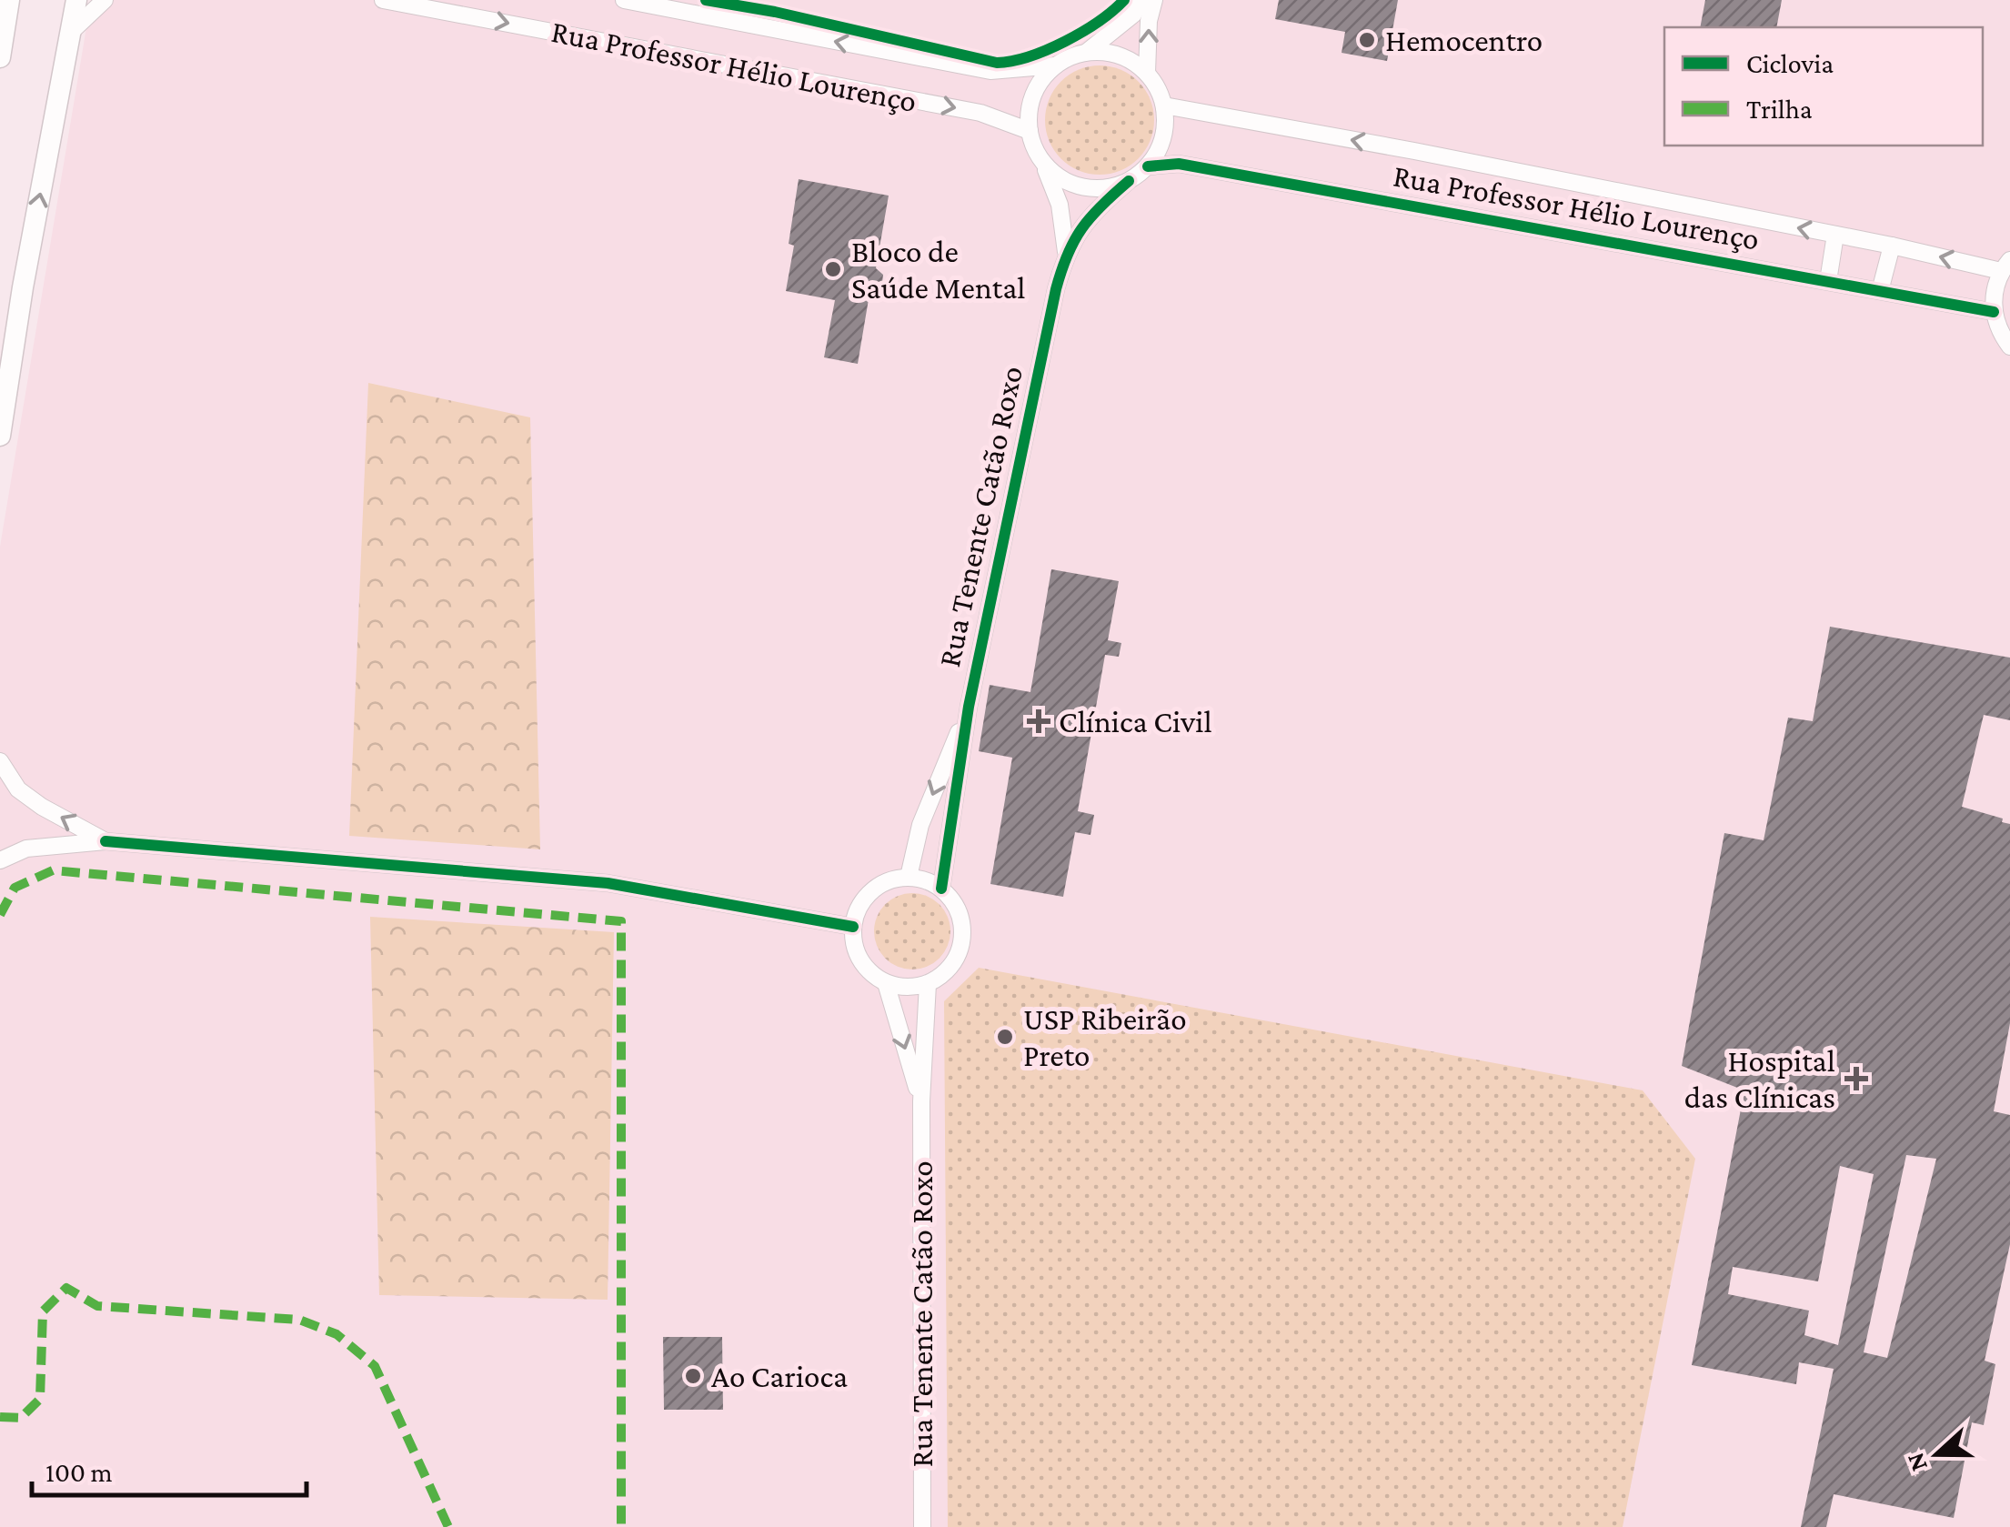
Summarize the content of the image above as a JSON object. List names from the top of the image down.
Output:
{
  "streets": {
    "street": ["Rua Professor Hélio Lourenço", "Rua Tenente Catão Roxo"]
  },
  "crossings": [
    ["Rua Professor Hélio Lourenço", "Rua Tenente Catão Roxo"]
  ],
  "places": {
    "other": [
      "Hemocentro",
      "Bloco de Saúde Mental",
      "USP Ribeirão Preto",
      "Ao Carioca"
    ],
    "health": ["Clínica Civil", "Hospital das Clínicas"]
  },
  "legend": ["Ciclovia", "Trilha"],
  "scale_bar": "100 m",
  "north": "left"
}
